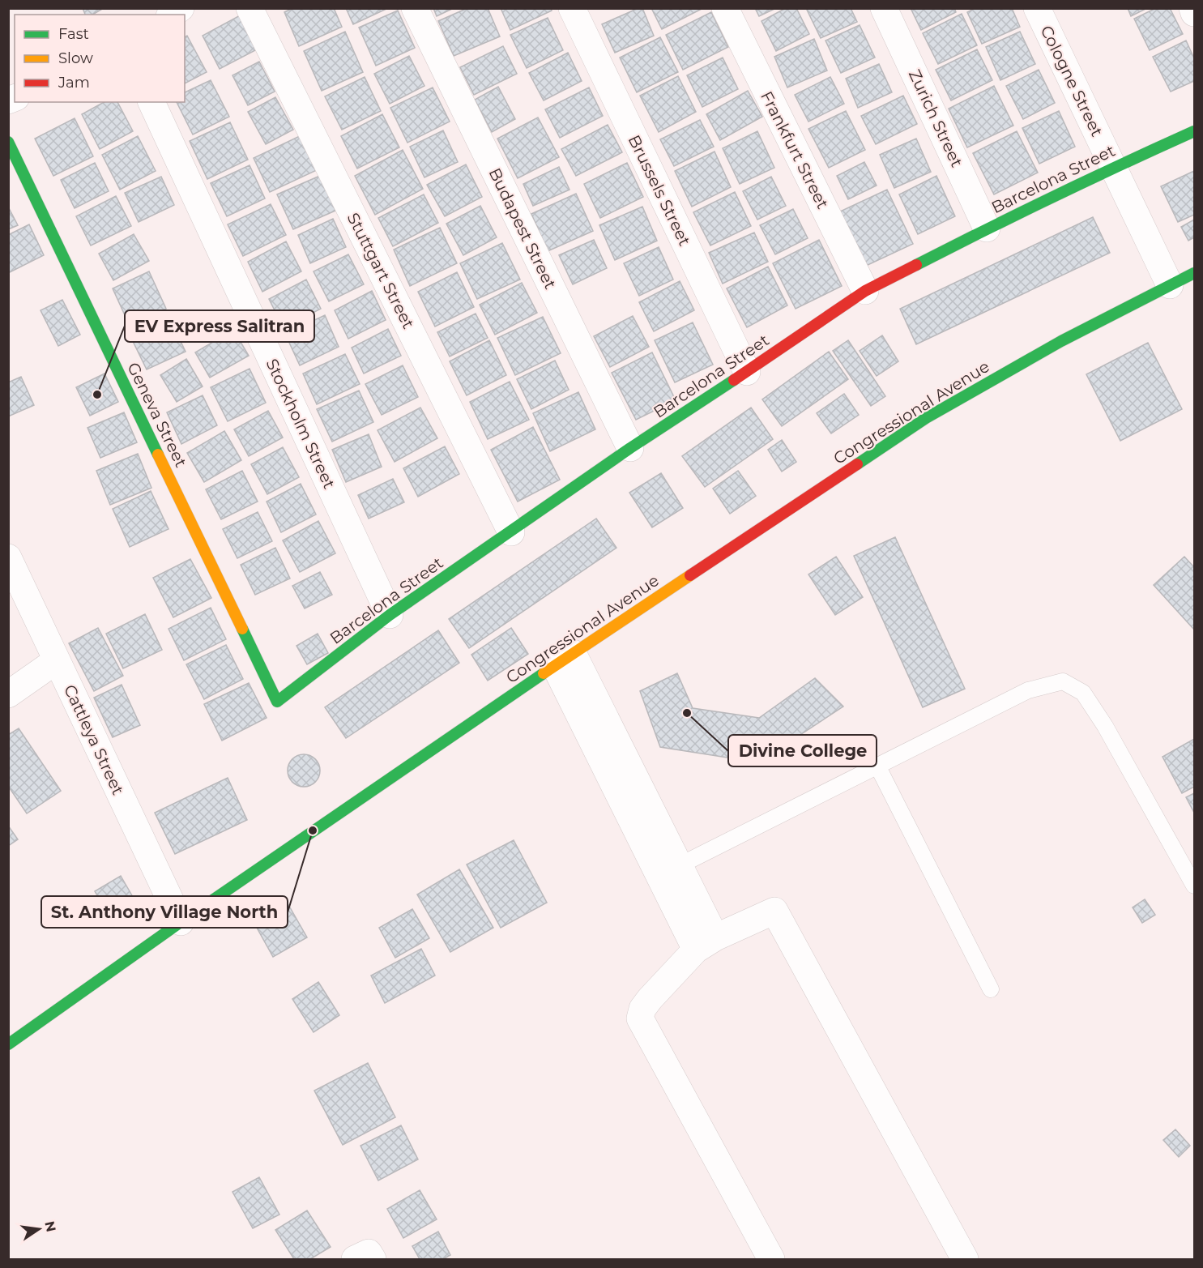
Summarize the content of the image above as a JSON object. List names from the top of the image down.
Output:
{
  "streets": {
    "street": [
      "Cologne Street",
      "Zurich Street",
      "Frankfurt Street",
      "Barcelona Street",
      "Brussels Street",
      "Budapest Street",
      "Stuttgart Street",
      "Congressional Avenue",
      "Geneva Street",
      "Stockholm Street",
      "Cattleya Street"
    ]
  },
  "crossings": [
    ["Cologne Street", "Barcelona Street"],
    ["Cologne Street", "Congressional Avenue"],
    ["Zurich Street", "Barcelona Street"],
    ["Frankfurt Street", "Barcelona Street"],
    ["Barcelona Street", "Brussels Street"],
    ["Barcelona Street", "Budapest Street"],
    ["Barcelona Street", "Stuttgart Street"],
    ["Barcelona Street", "Geneva Street"],
    ["Barcelona Street", "Stockholm Street"],
    ["Congressional Avenue", "Cattleya Street"]
  ],
  "places": ["EV Express Salitran", "Divine College", "St. Anthony Village North"],
  "legend": ["Fast", "Slow", "Jam"],
  "north": "right"
}
